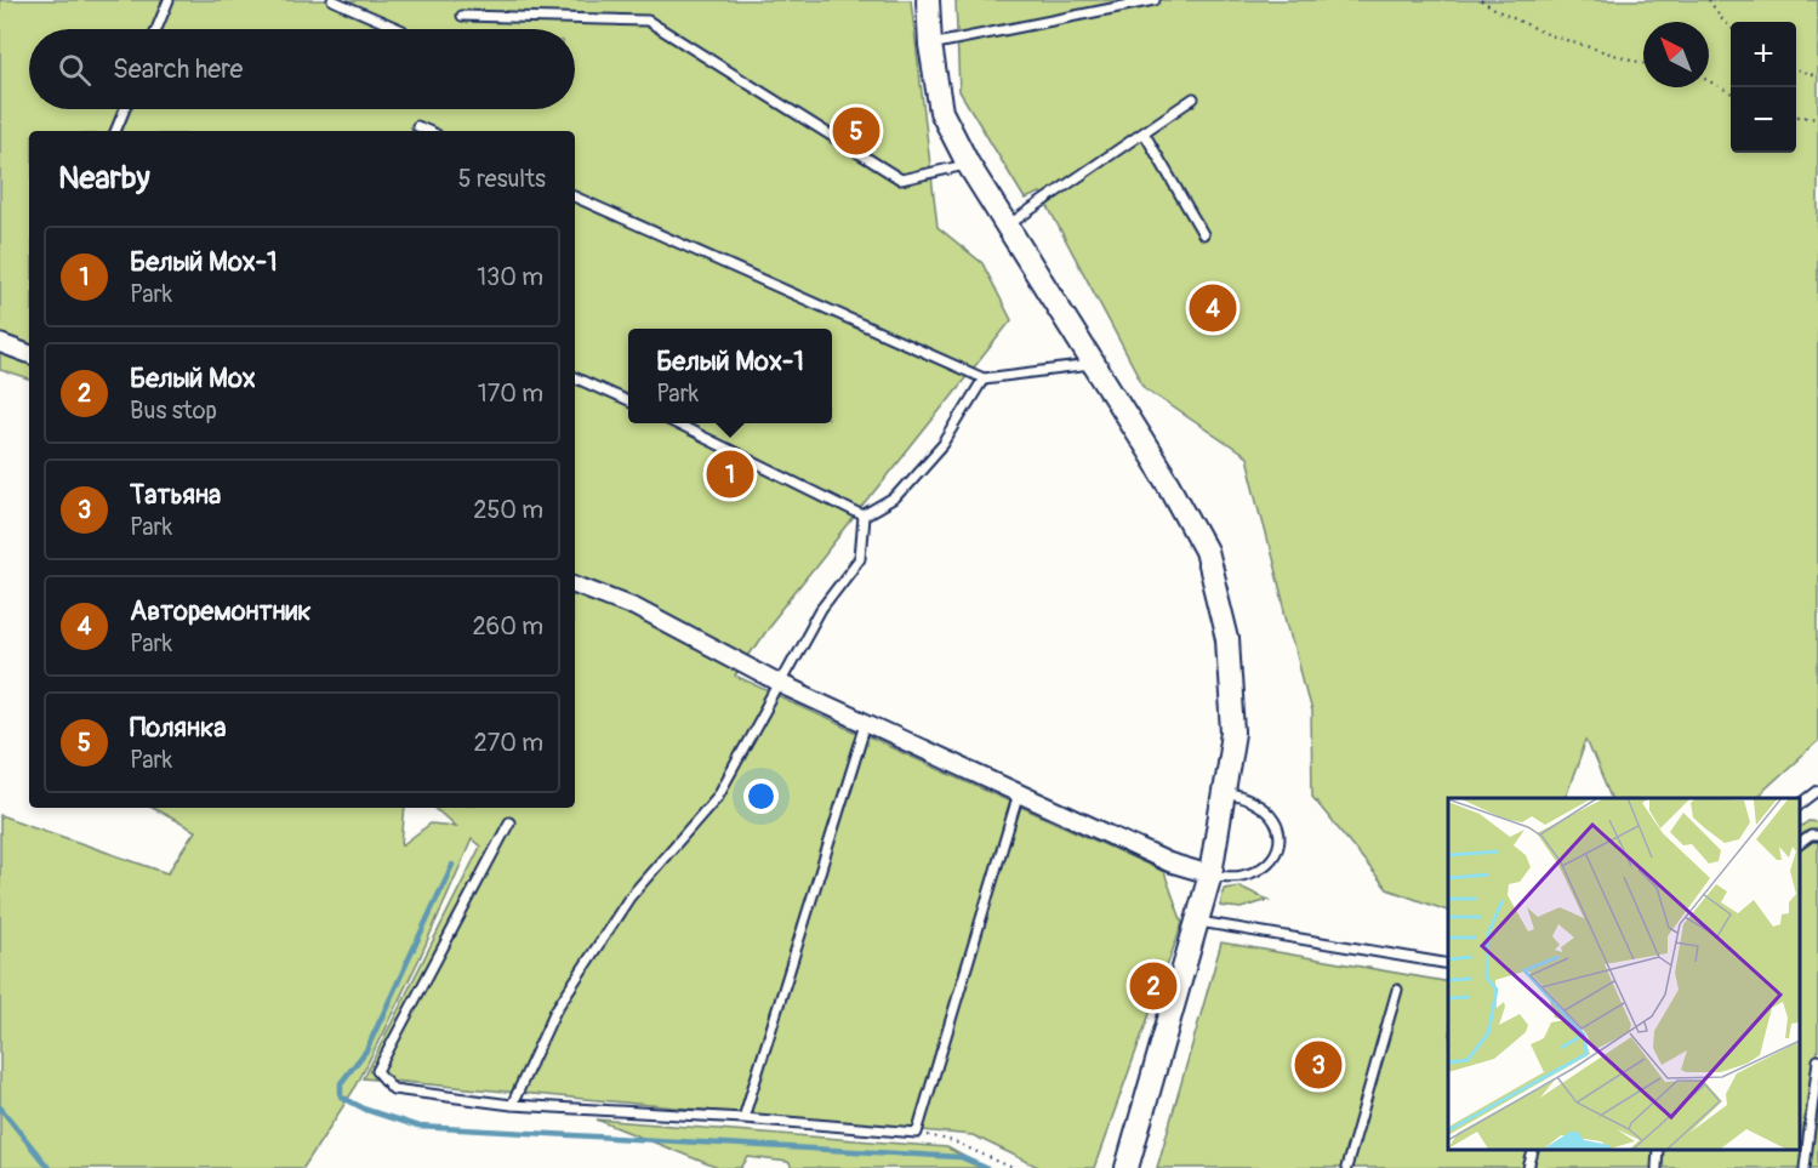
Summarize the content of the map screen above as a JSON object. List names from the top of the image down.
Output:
{
  "north": "top left",
  "page": {
    "map_buttons": ["+", "−"],
    "search": "Search here",
    "pins": [
      "5",
      "4",
      "1",
      "2",
      "3"
    ],
    "heading": ["Nearby", "5 results"],
    "list": [
      {
        "mark": "1",
        "name": "Белый Мох-1",
        "note": "Park",
        "value": "130 m"
      },
      {
        "mark": "2",
        "name": "Белый Мох",
        "note": "Bus stop",
        "value": "170 m"
      },
      {
        "mark": "3",
        "name": "Татьяна",
        "note": "Park",
        "value": "250 m"
      },
      {
        "mark": "4",
        "name": "Авторемонтник",
        "note": "Park",
        "value": "260 m"
      },
      {
        "mark": "5",
        "name": "Полянка",
        "note": "Park",
        "value": "270 m"
      }
    ],
    "popup": ["Белый Мох-1", "Park"]
  }
}
